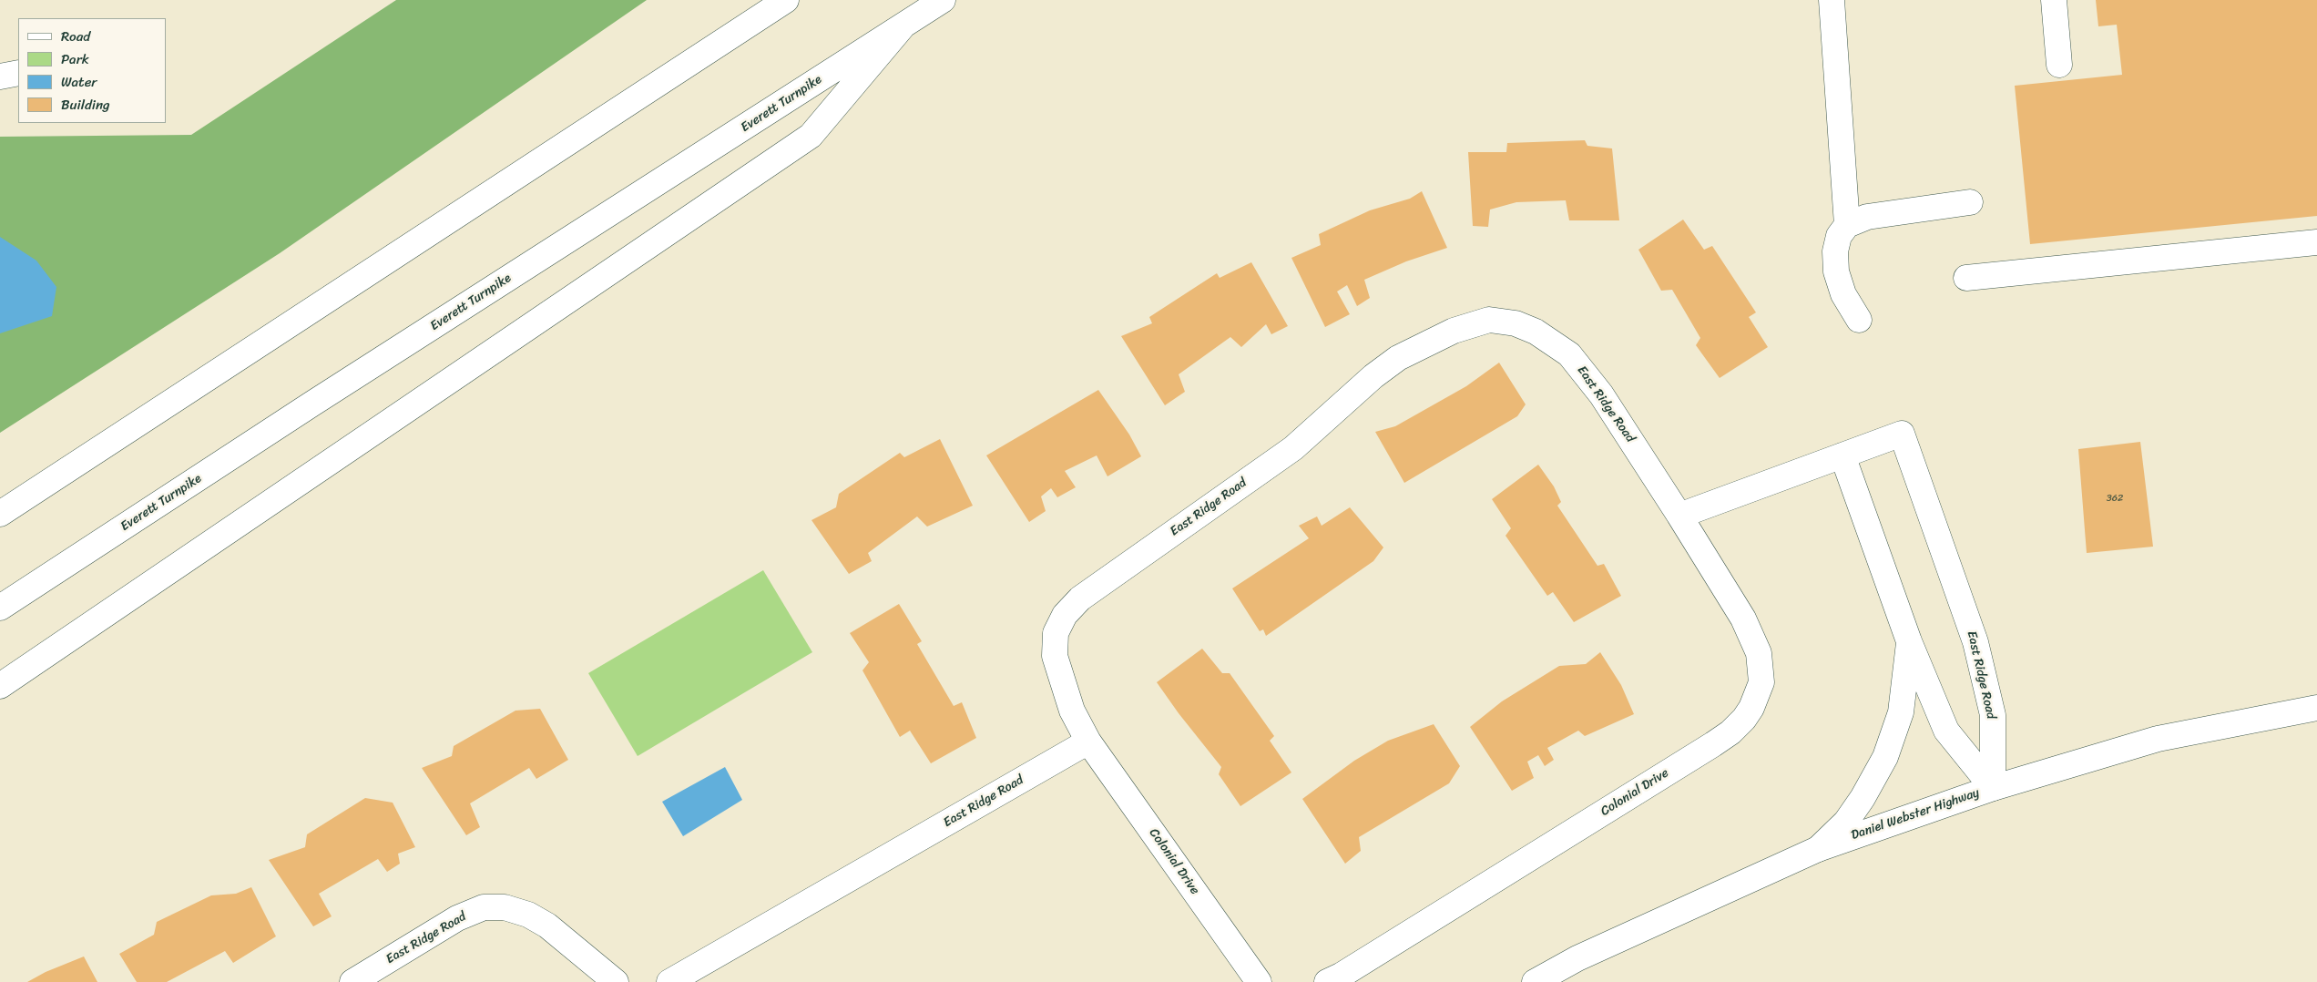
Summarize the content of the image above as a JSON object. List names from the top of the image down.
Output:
{
  "streets": {
    "main road": [
      "Everett Turnpike",
      "East Ridge Road",
      "Colonial Drive",
      "Daniel Webster Highway"
    ]
  },
  "crossings": [
    ["East Ridge Road", "Colonial Drive"],
    ["East Ridge Road", "Daniel Webster Highway"]
  ],
  "house_numbers": ["362"],
  "legend": [
    "Road",
    "Park",
    "Water",
    "Building"
  ]
}
